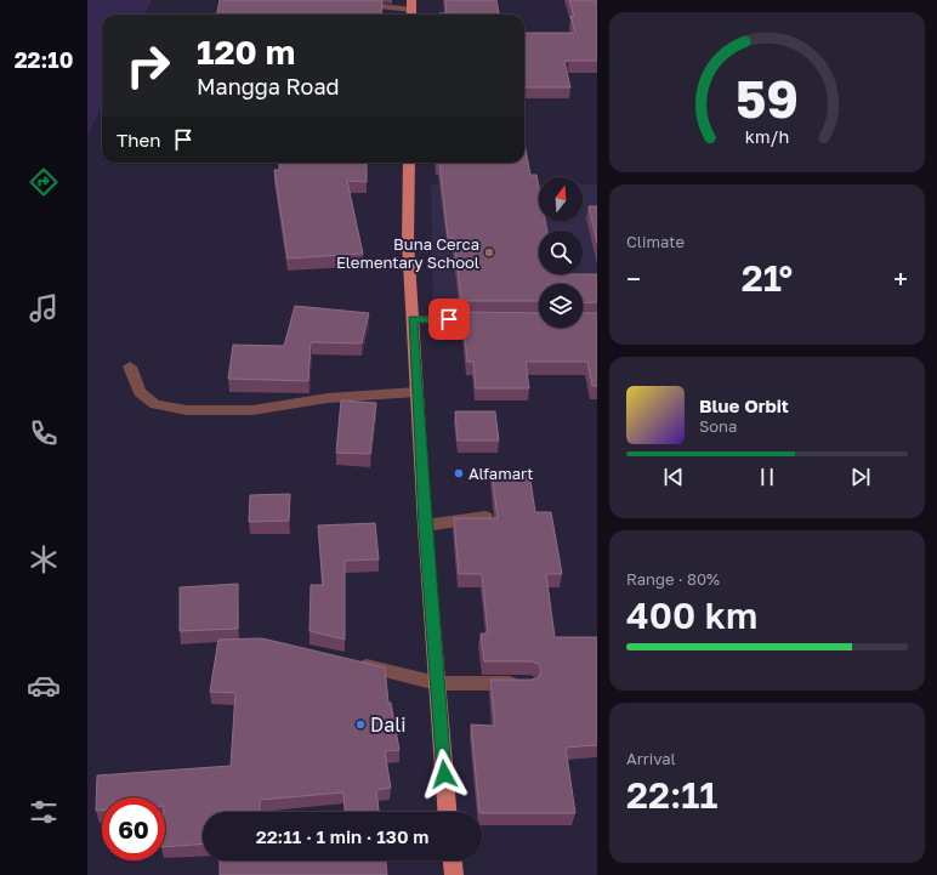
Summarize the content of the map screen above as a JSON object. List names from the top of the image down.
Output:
{
  "places": ["Buna Cerca Elementary School", "Alfamart", "Dali"],
  "north": "top",
  "page": {
    "tabs": "22:10",
    "turn": ["120 m", "Mangga Road"],
    "then": "Then",
    "tile": [
      "Climate",
      ["Range · 80%", "400 km"],
      ["Arrival", "22:11"]
    ],
    "heat": ["−", "21°", "+"],
    "song": ["Blue Orbit", "Sona"],
    "limit": "60",
    "trip": "22:11 · 1 min · 130 m",
    "gauge": ["59", "km/h"]
  }
}
